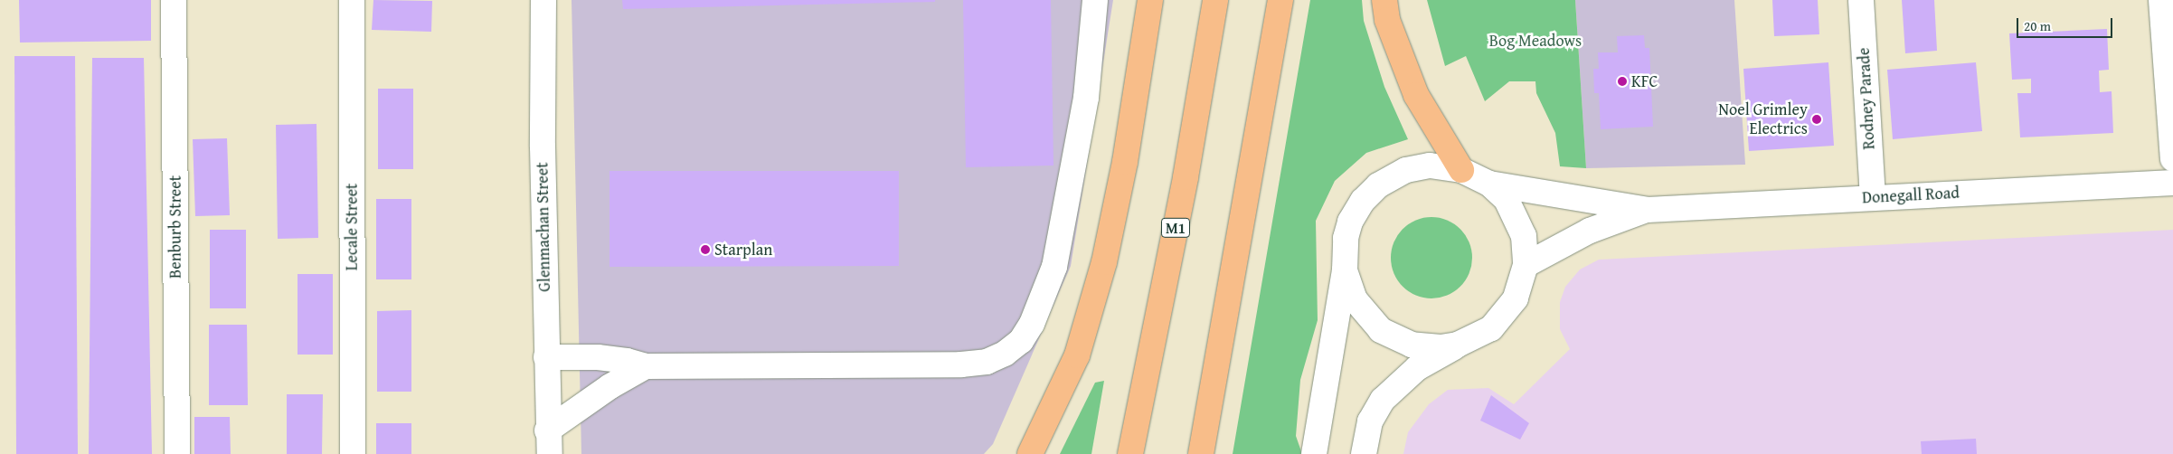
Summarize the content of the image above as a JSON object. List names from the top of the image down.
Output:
{
  "streets": {
    "highway": ["M1"],
    "street": [
      "Rodney Parade",
      "Donegall Road",
      "Benburb Street",
      "Lecale Street",
      "Glenmachan Street"
    ]
  },
  "crossings": [
    ["Rodney Parade", "Donegall Road"]
  ],
  "parks": ["Bog Meadows"],
  "places": ["KFC", "Noel Grimley Electrics", "Starplan"],
  "scale_bar": "20 m"
}
